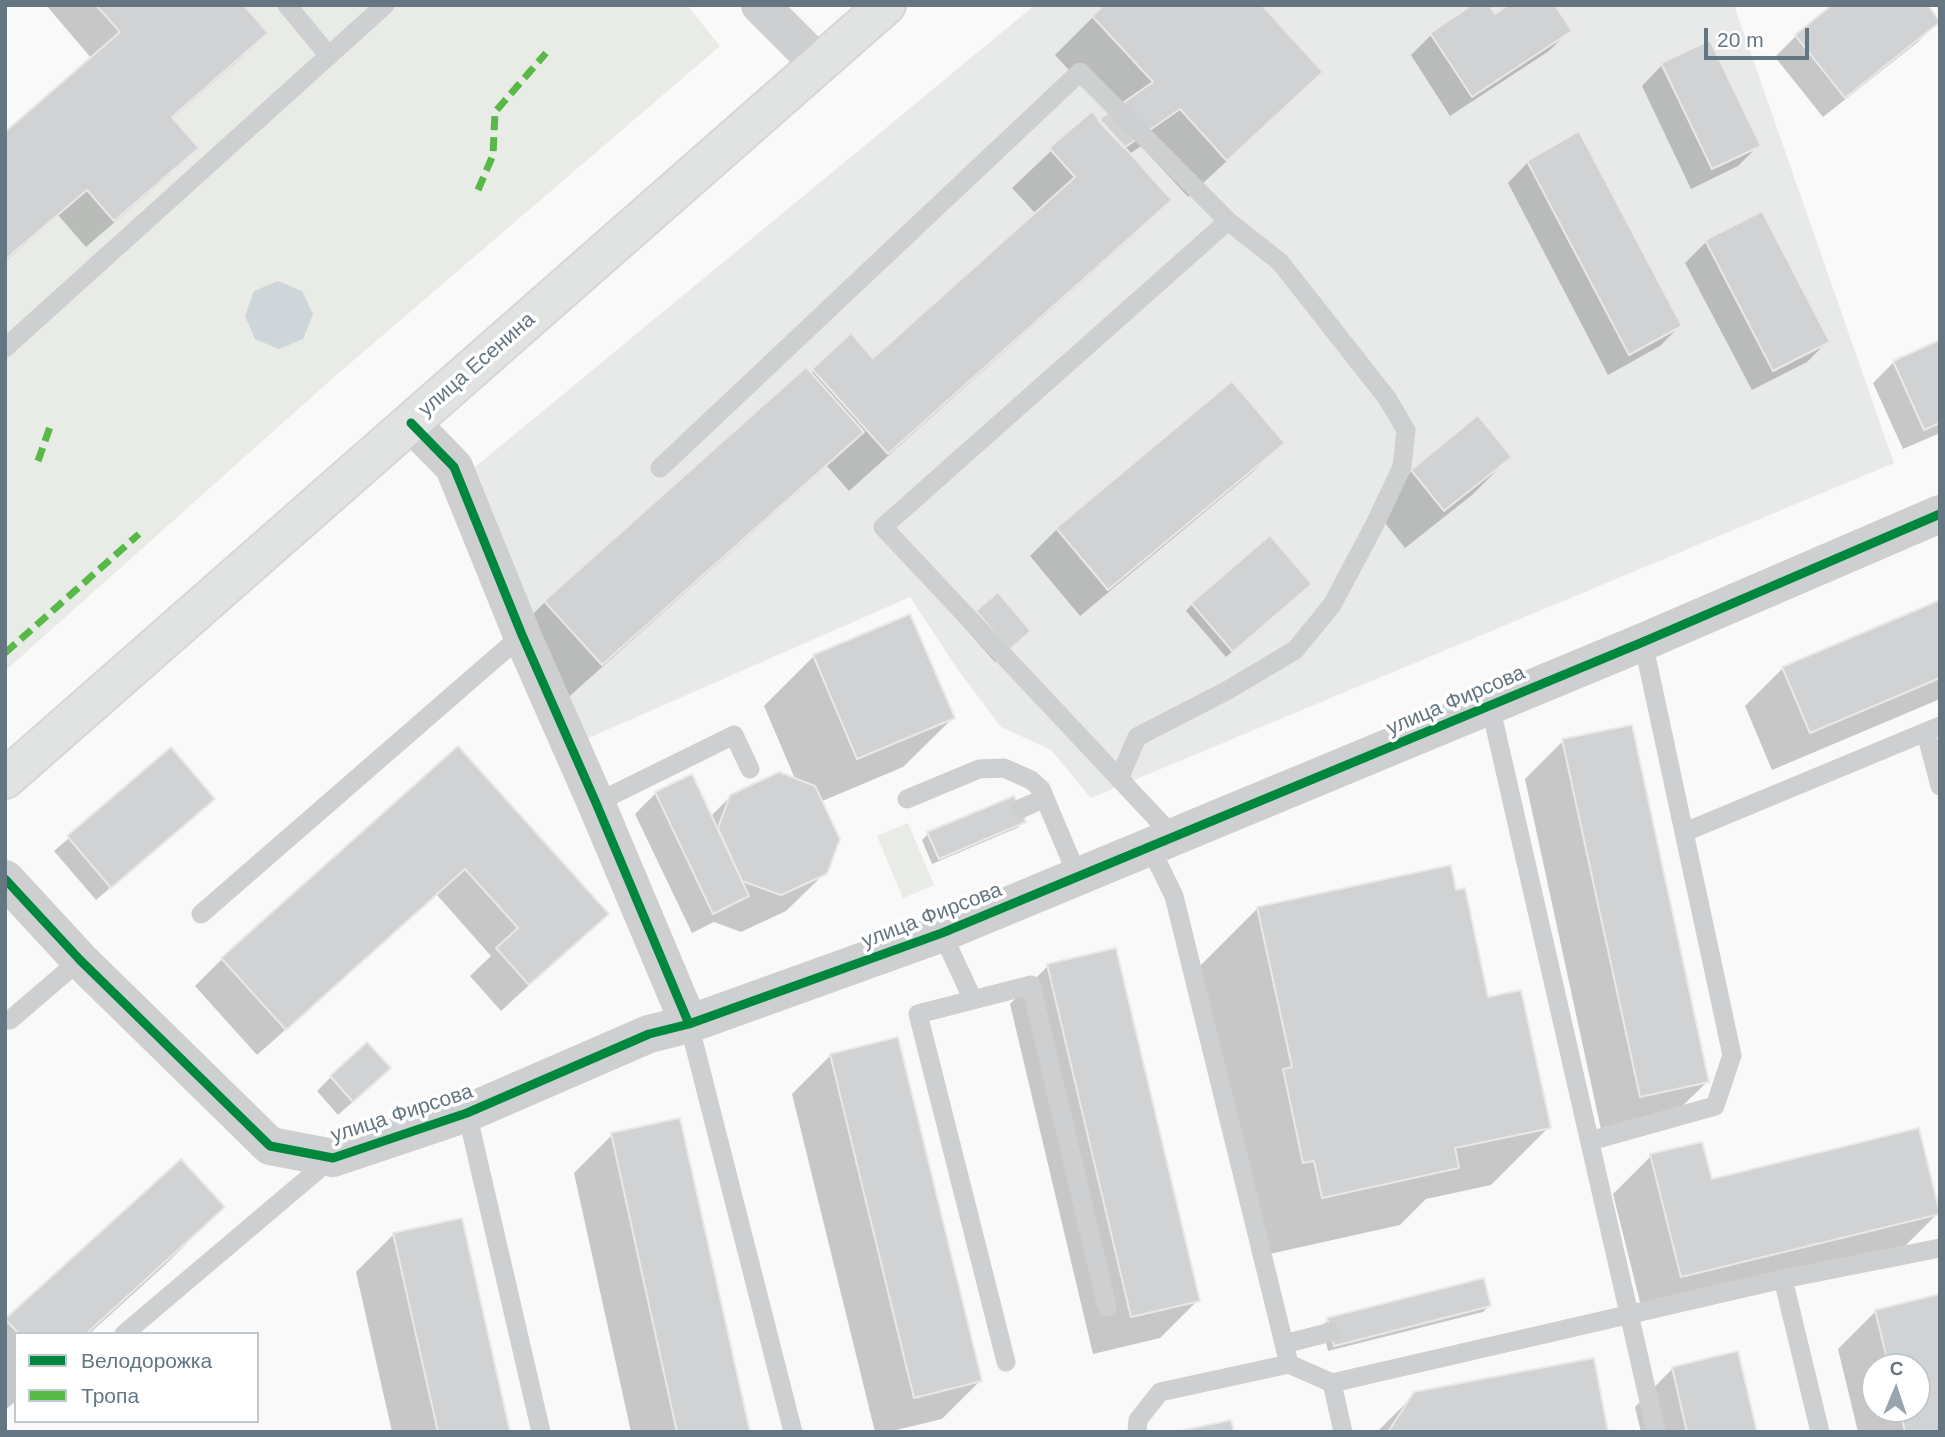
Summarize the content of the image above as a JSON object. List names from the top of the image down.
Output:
{
  "streets": {
    "main road": ["улица Есенина"],
    "street": ["улица Фирсова"]
  },
  "legend": ["Велодорожка", "Тропа"],
  "scale_bar": "20 m",
  "north": "top"
}
